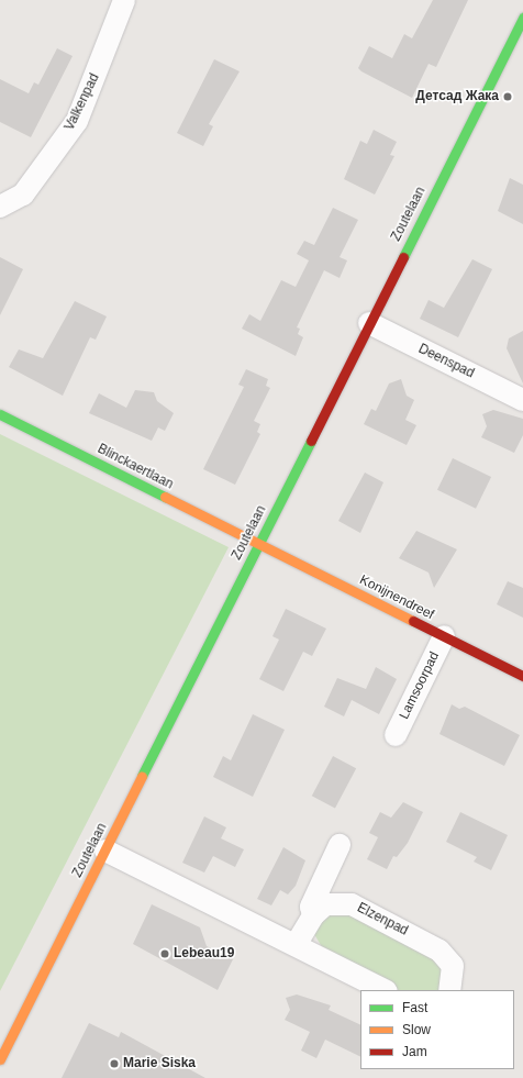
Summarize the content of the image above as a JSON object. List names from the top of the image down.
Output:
{
  "streets": {
    "street": [
      "Valkenpad",
      "Zoutelaan",
      "Deenspad",
      "Blinckaertlaan",
      "Konijnendreef",
      "Lamsoorpad",
      "Elzenpad"
    ]
  },
  "crossings": [
    ["Zoutelaan", "Deenspad"],
    ["Zoutelaan", "Blinckaertlaan"],
    ["Zoutelaan", "Konijnendreef"],
    ["Blinckaertlaan", "Konijnendreef"],
    ["Konijnendreef", "Lamsoorpad"]
  ],
  "places": ["Детсад Жака", "Lebeau19", "Marie Siska"],
  "legend": ["Fast", "Slow", "Jam"]
}
